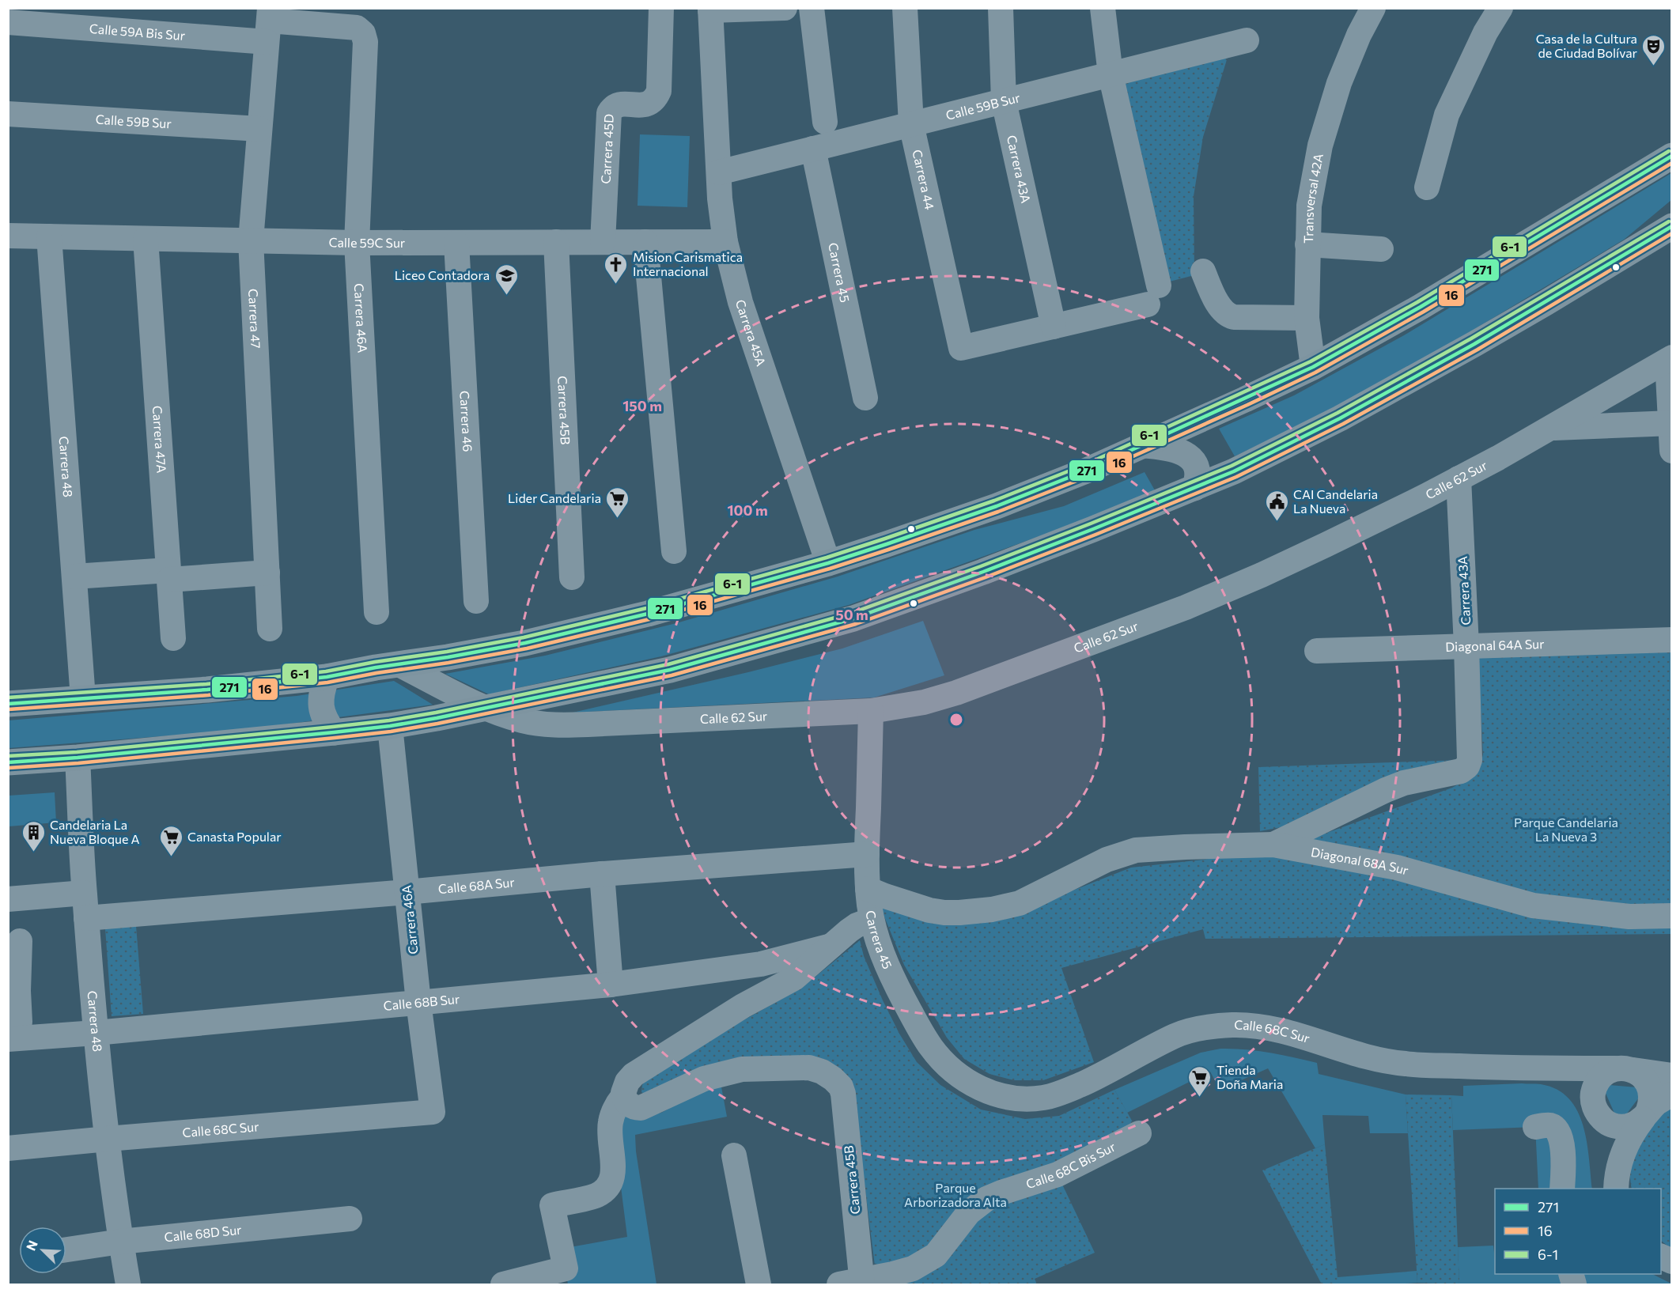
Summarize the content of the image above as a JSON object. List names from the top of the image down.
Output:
{
  "streets": {
    "street": [
      "Calle 59A Bis Sur",
      "Calle 59B Sur",
      "Carrera 45D",
      "Carrera 43A",
      "Carrera 44",
      "Transversal 42A",
      "Calle 59C Sur",
      "Carrera 45",
      "Carrera 47",
      "Carrera 46A",
      "Carrera 45A",
      "Carrera 45B",
      "Carrera 46",
      "Carrera 47A",
      "Carrera 48",
      "Calle 62 Sur",
      "Diagonal 64A Sur",
      "Diagonal 68A Sur",
      "Calle 68A Sur",
      "Calle 68B Sur",
      "Calle 68C Sur",
      "Calle 68C Bis Sur",
      "Calle 68D Sur"
    ]
  },
  "crossings": [
    ["Calle 59A Bis Sur", "Carrera 47"],
    ["Calle 59A Bis Sur", "Carrera 46A"],
    ["Calle 59B Sur", "Carrera 43A"],
    ["Calle 59B Sur", "Carrera 44"],
    ["Calle 59B Sur", "Carrera 45"],
    ["Calle 59B Sur", "Carrera 47"],
    ["Calle 59B Sur", "Carrera 45A"],
    ["Carrera 45D", "Calle 59C Sur"],
    ["Carrera 43A", "Carrera 44"],
    ["Carrera 43A", "Calle 62 Sur"],
    ["Carrera 43A", "Diagonal 64A Sur"],
    ["Carrera 43A", "Diagonal 68A Sur"],
    ["Calle 59C Sur", "Carrera 47"],
    ["Calle 59C Sur", "Carrera 46A"],
    ["Calle 59C Sur", "Carrera 45A"],
    ["Calle 59C Sur", "Carrera 45B"],
    ["Calle 59C Sur", "Carrera 46"],
    ["Calle 59C Sur", "Carrera 47A"],
    ["Calle 59C Sur", "Carrera 48"],
    ["Carrera 45", "Calle 62 Sur"],
    ["Carrera 45", "Diagonal 68A Sur"],
    ["Carrera 45", "Calle 68A Sur"],
    ["Carrera 45", "Calle 68B Sur"],
    ["Carrera 45", "Calle 68C Sur"],
    ["Carrera 46A", "Calle 68A Sur"],
    ["Carrera 46A", "Calle 68B Sur"],
    ["Carrera 46A", "Calle 68C Sur"],
    ["Carrera 45B", "Calle 68B Sur"],
    ["Carrera 45B", "Calle 68C Bis Sur"],
    ["Carrera 48", "Calle 68A Sur"],
    ["Carrera 48", "Calle 68B Sur"],
    ["Carrera 48", "Calle 68C Sur"],
    ["Carrera 48", "Calle 68D Sur"]
  ],
  "parks": ["Parque Candelaria La Nueva 3", "Parque Arborizadora Alta"],
  "places": {
    "theatre": ["Casa de la Cultura de Ciudad Bolívar"],
    "church": ["Mision Carismatica Internacional"],
    "school or university": ["Liceo Contadora"],
    "supermarket": ["Lider Candelaria", "Canasta Popular", "Tienda Doña Maria"],
    "public building": ["CAI Candelaria La Nueva"],
    "building": ["Candelaria La Nueva Bloque A"]
  },
  "lines": ["transit line 6-1", "transit line 271", "transit line 16"],
  "legend": ["271", "16", "6-1"],
  "north": "top left",
  "rings": ["150 m", "100 m", "50 m"]
}
